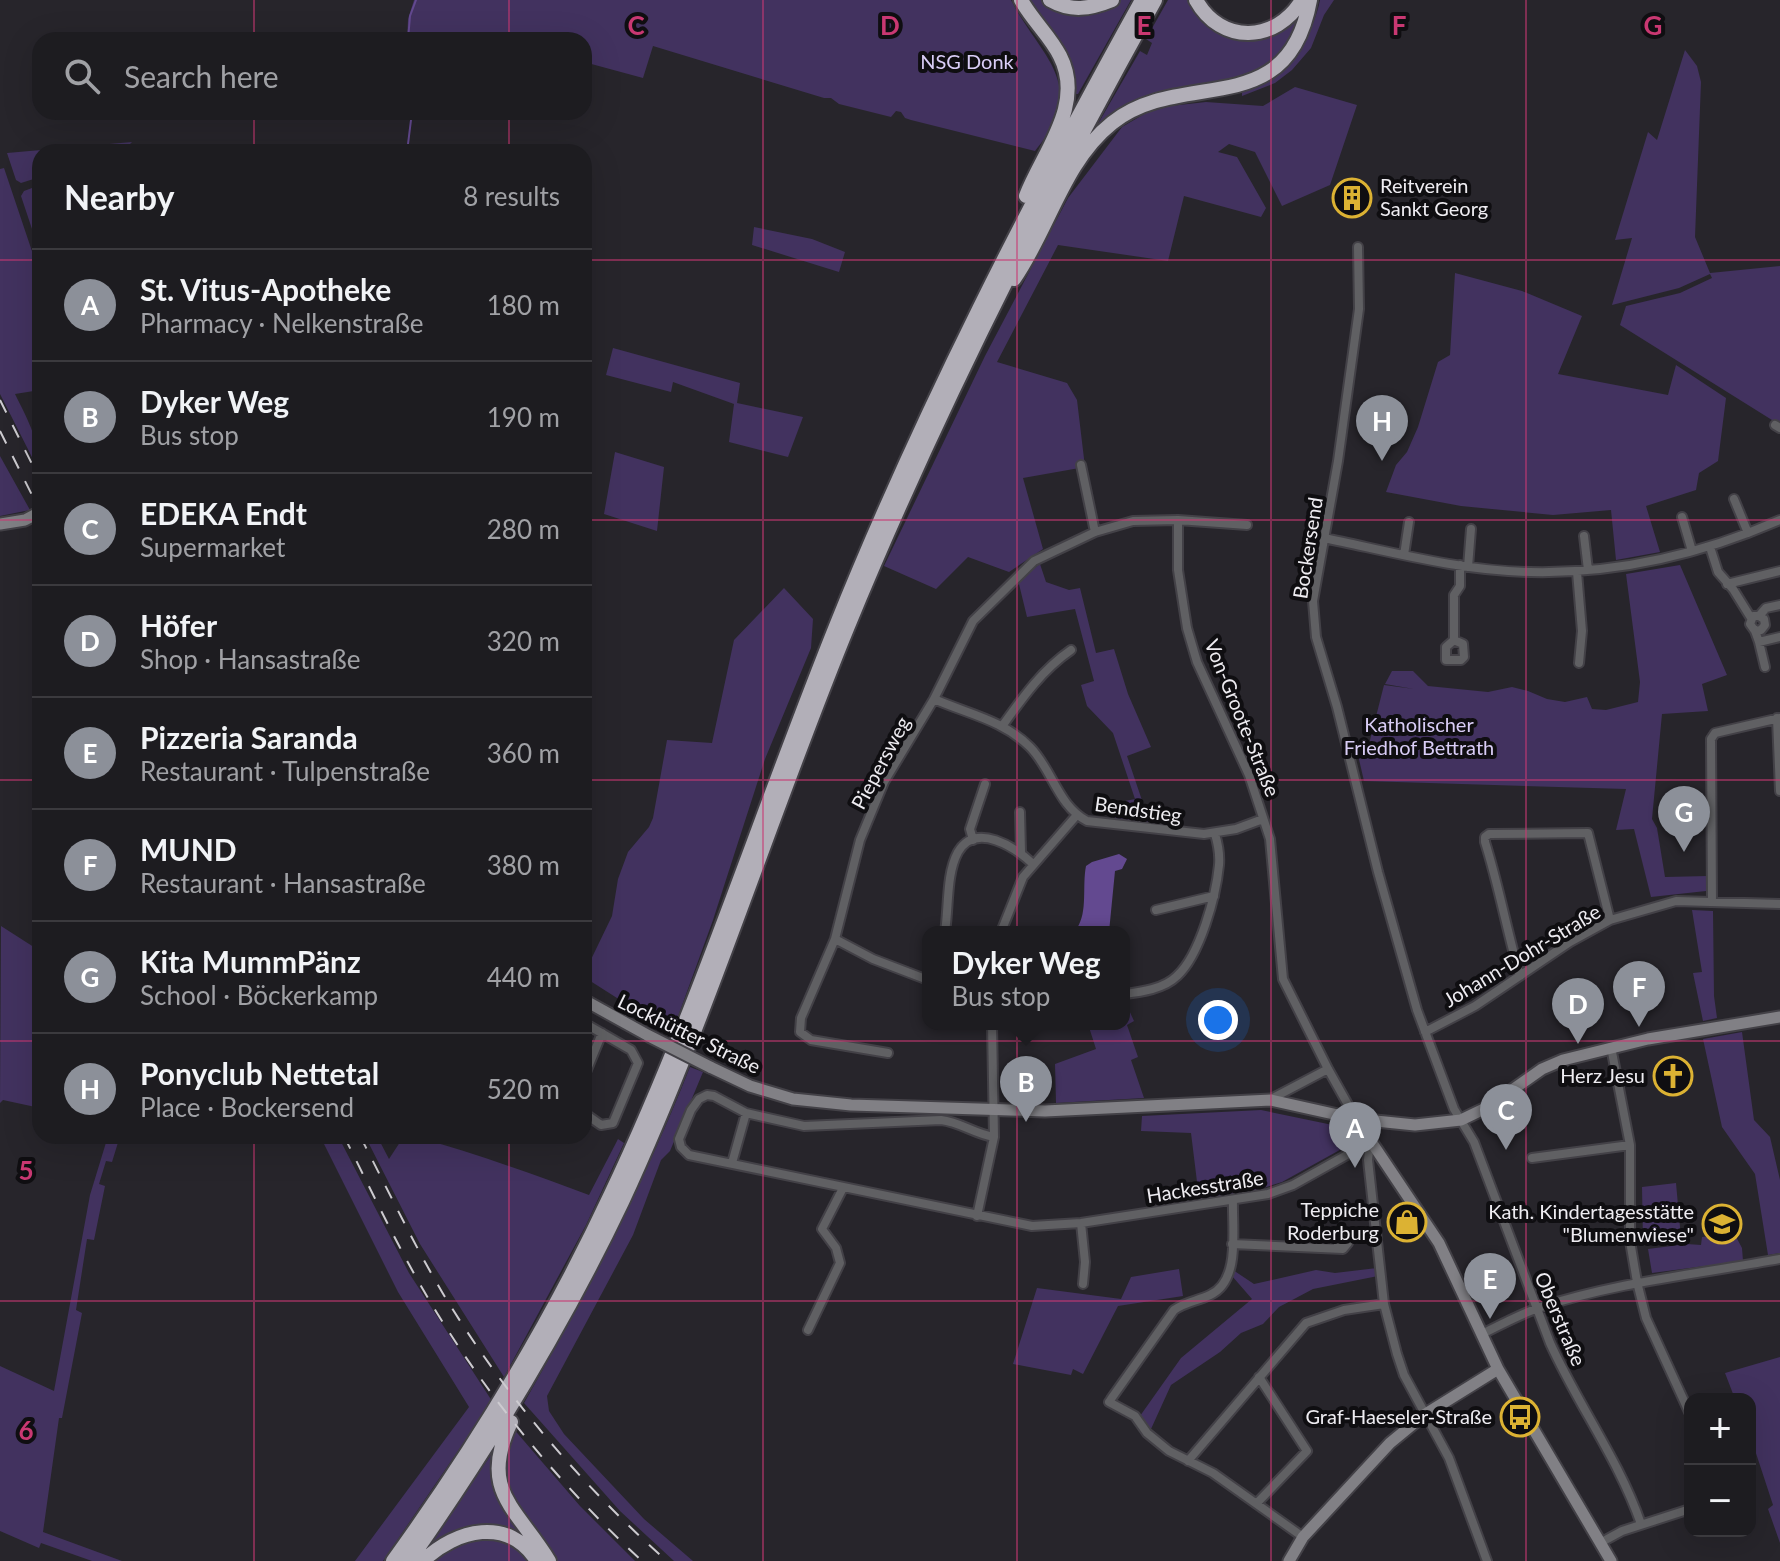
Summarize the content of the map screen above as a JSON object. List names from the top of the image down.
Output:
{
  "streets": {
    "street": [
      "Bockersend",
      "Von-Groote-Straße",
      "Piepersweg",
      "Bendstieg",
      "Johann-Dohr-Straße",
      "Lockhütter Straße",
      "Hackesstraße",
      "Oberstraße"
    ]
  },
  "crossings": [
    ["Bockersend", "Johann-Dohr-Straße"],
    ["Bockersend", "Lockhütter Straße"],
    ["Bockersend", "Oberstraße"],
    ["Von-Groote-Straße", "Piepersweg"],
    ["Von-Groote-Straße", "Bendstieg"],
    ["Von-Groote-Straße", "Lockhütter Straße"],
    ["Von-Groote-Straße", "Hackesstraße"],
    ["Piepersweg", "Bendstieg"],
    ["Lockhütter Straße", "Oberstraße"]
  ],
  "parks": ["NSG Donk", "Katholischer Friedhof Bettrath"],
  "places": {
    "building": ["Reitverein Sankt Georg"],
    "church": ["Herz Jesu"],
    "shop": ["Teppiche Roderburg"],
    "school or university": ["Kath. Kindertagesstätte \"Blumenwiese\""],
    "bus stop": ["Graf-Haeseler-Straße"]
  },
  "page": {
    "search": "Search here",
    "heading": ["Nearby", "8 results"],
    "list": [
      {
        "mark": "A",
        "name": "St. Vitus-Apotheke",
        "note": "Pharmacy · Nelkenstraße",
        "value": "180 m"
      },
      {
        "mark": "B",
        "name": "Dyker Weg",
        "note": "Bus stop",
        "value": "190 m"
      },
      {
        "mark": "C",
        "name": "EDEKA Endt",
        "note": "Supermarket",
        "value": "280 m"
      },
      {
        "mark": "D",
        "name": "Höfer",
        "note": "Shop · Hansastraße",
        "value": "320 m"
      },
      {
        "mark": "E",
        "name": "Pizzeria Saranda",
        "note": "Restaurant · Tulpenstraße",
        "value": "360 m"
      },
      {
        "mark": "F",
        "name": "MUND",
        "note": "Restaurant · Hansastraße",
        "value": "380 m"
      },
      {
        "mark": "G",
        "name": "Kita MummPänz",
        "note": "School · Böckerkamp",
        "value": "440 m"
      },
      {
        "mark": "H",
        "name": "Ponyclub Nettetal",
        "note": "Place · Bockersend",
        "value": "520 m"
      }
    ],
    "pins": [
      "H",
      "G",
      "F",
      "D",
      "B",
      "C",
      "A",
      "E"
    ],
    "popup": ["Dyker Weg", "Bus stop"],
    "map_buttons": ["+", "−"]
  },
  "grid": {
    "columns": [
      "C",
      "D",
      "E",
      "F",
      "G"
    ],
    "rows": ["5", "6"]
  }
}
